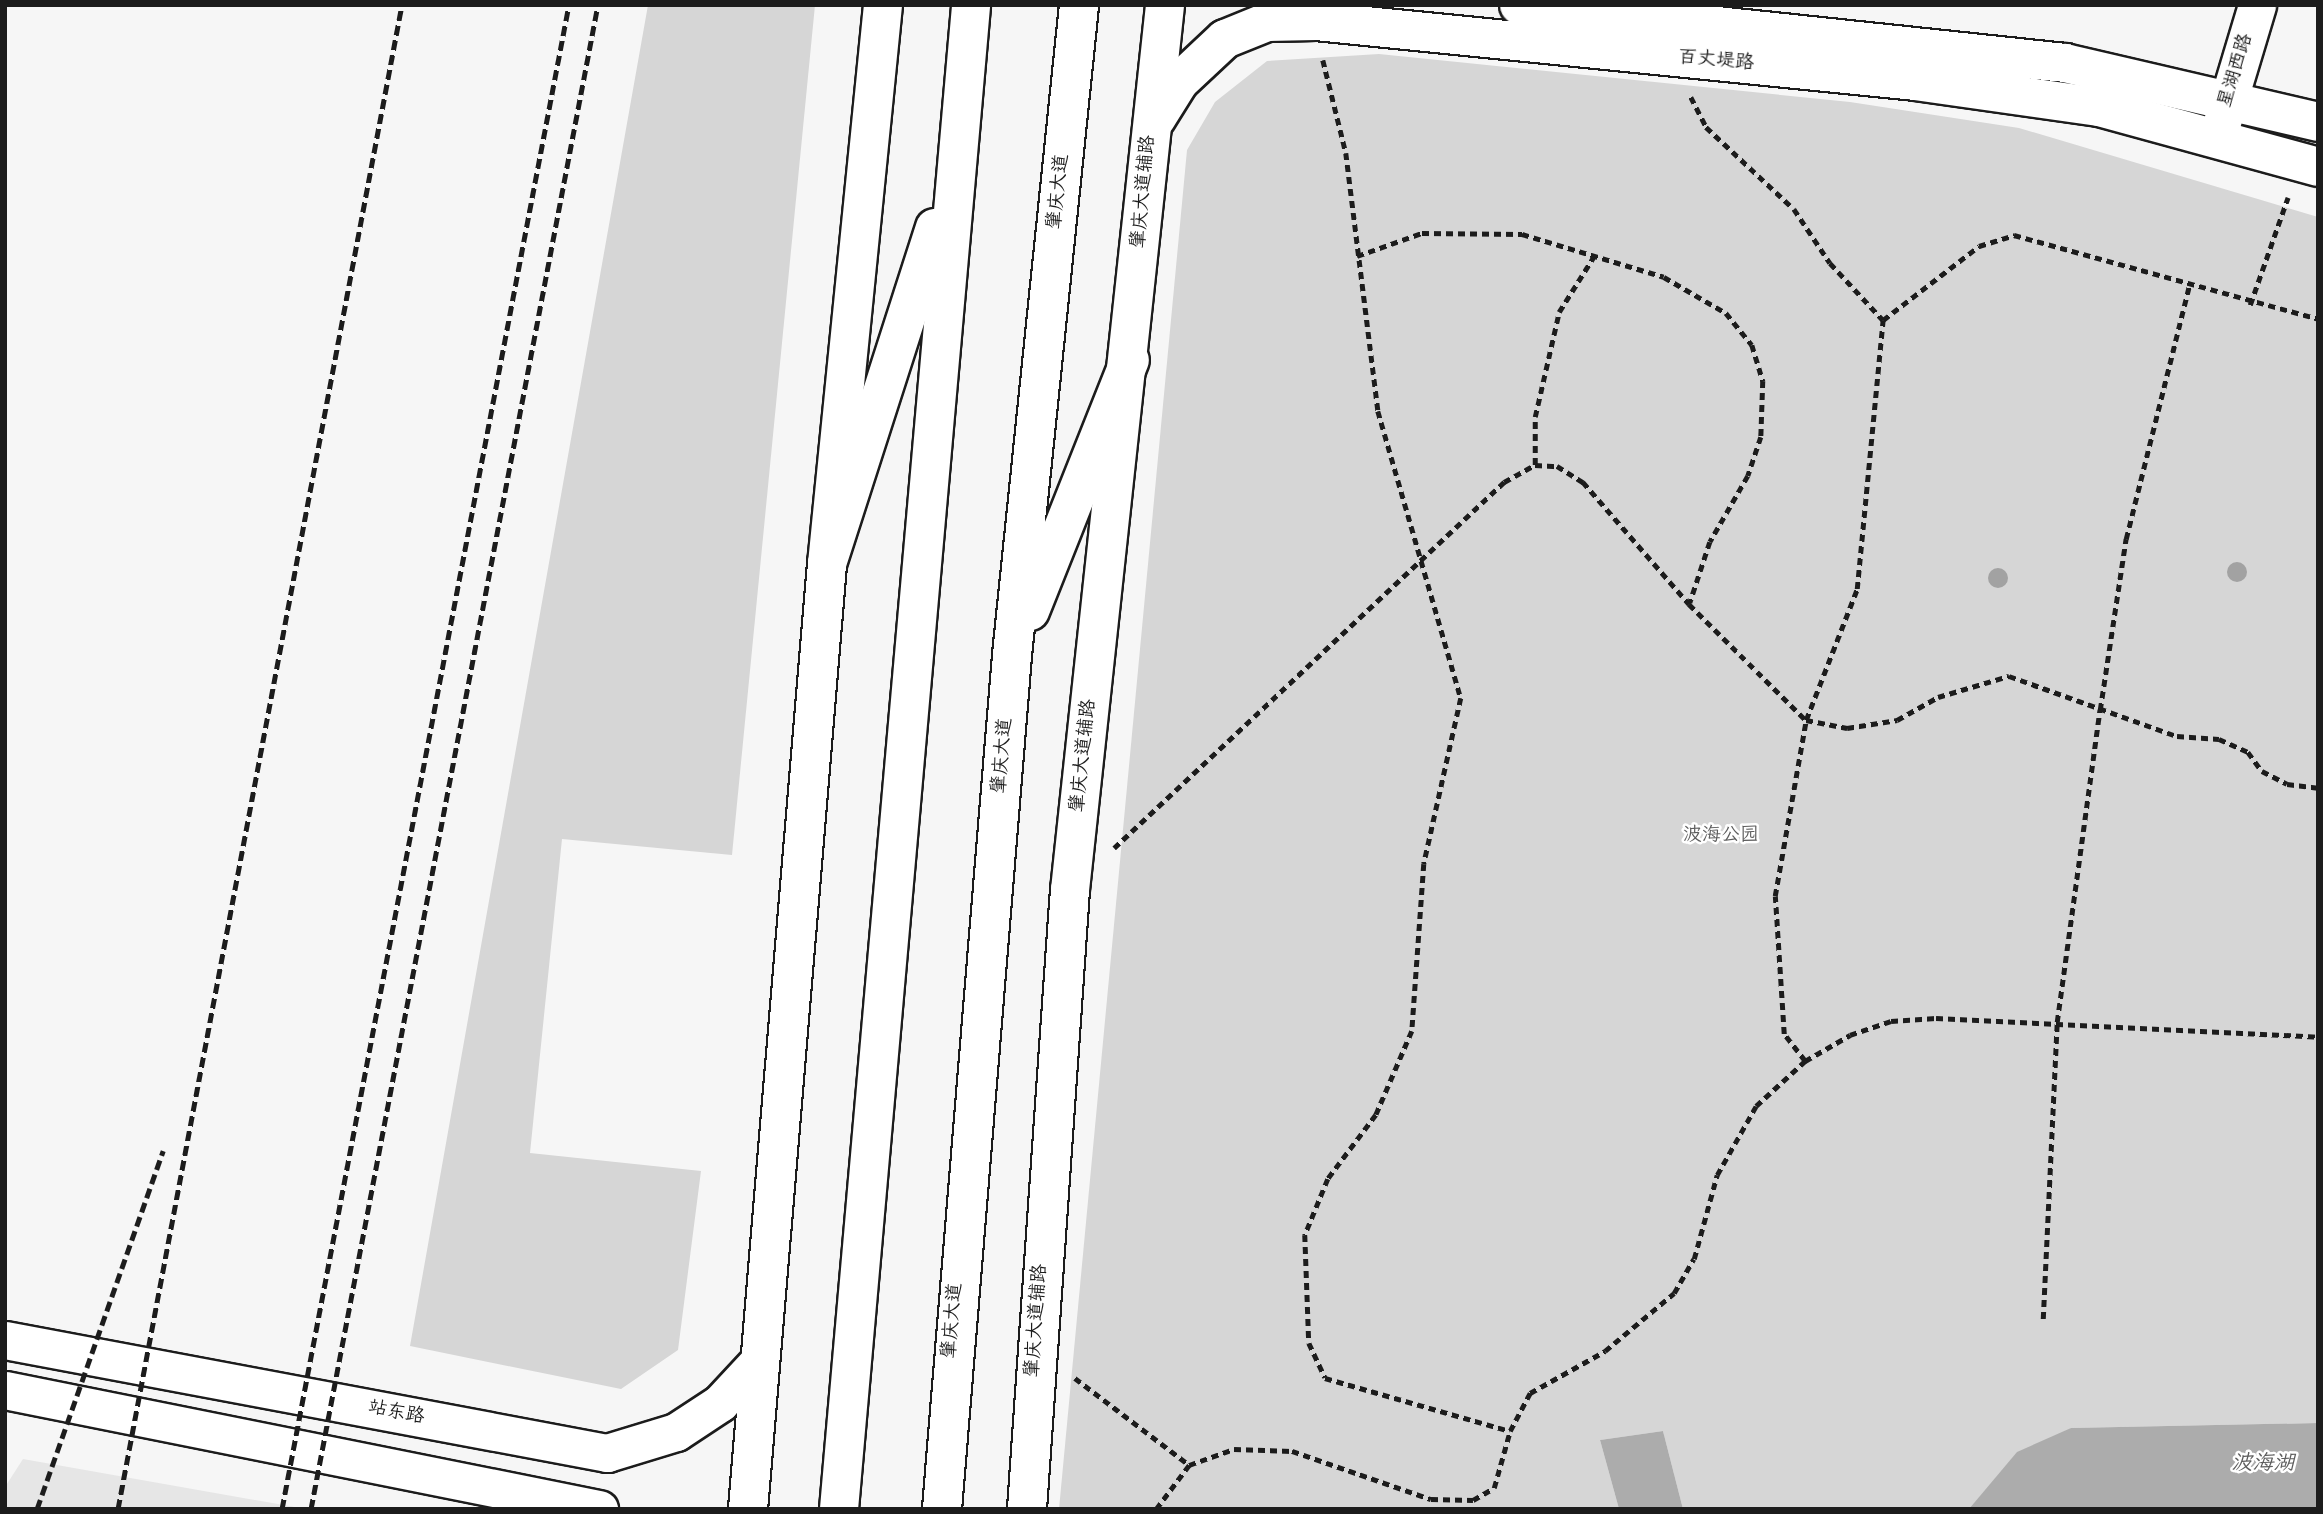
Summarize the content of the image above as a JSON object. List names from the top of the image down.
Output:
{
  "streets": {
    "main road": ["百丈堤路", "肇庆大道", "肇庆大道辅路"],
    "street": ["星湖西路", "站东路"]
  },
  "crossings": [
    ["百丈堤路", "星湖西路"],
    ["百丈堤路", "肇庆大道辅路"]
  ],
  "water": ["波海湖"],
  "parks": ["波海公园"]
}
